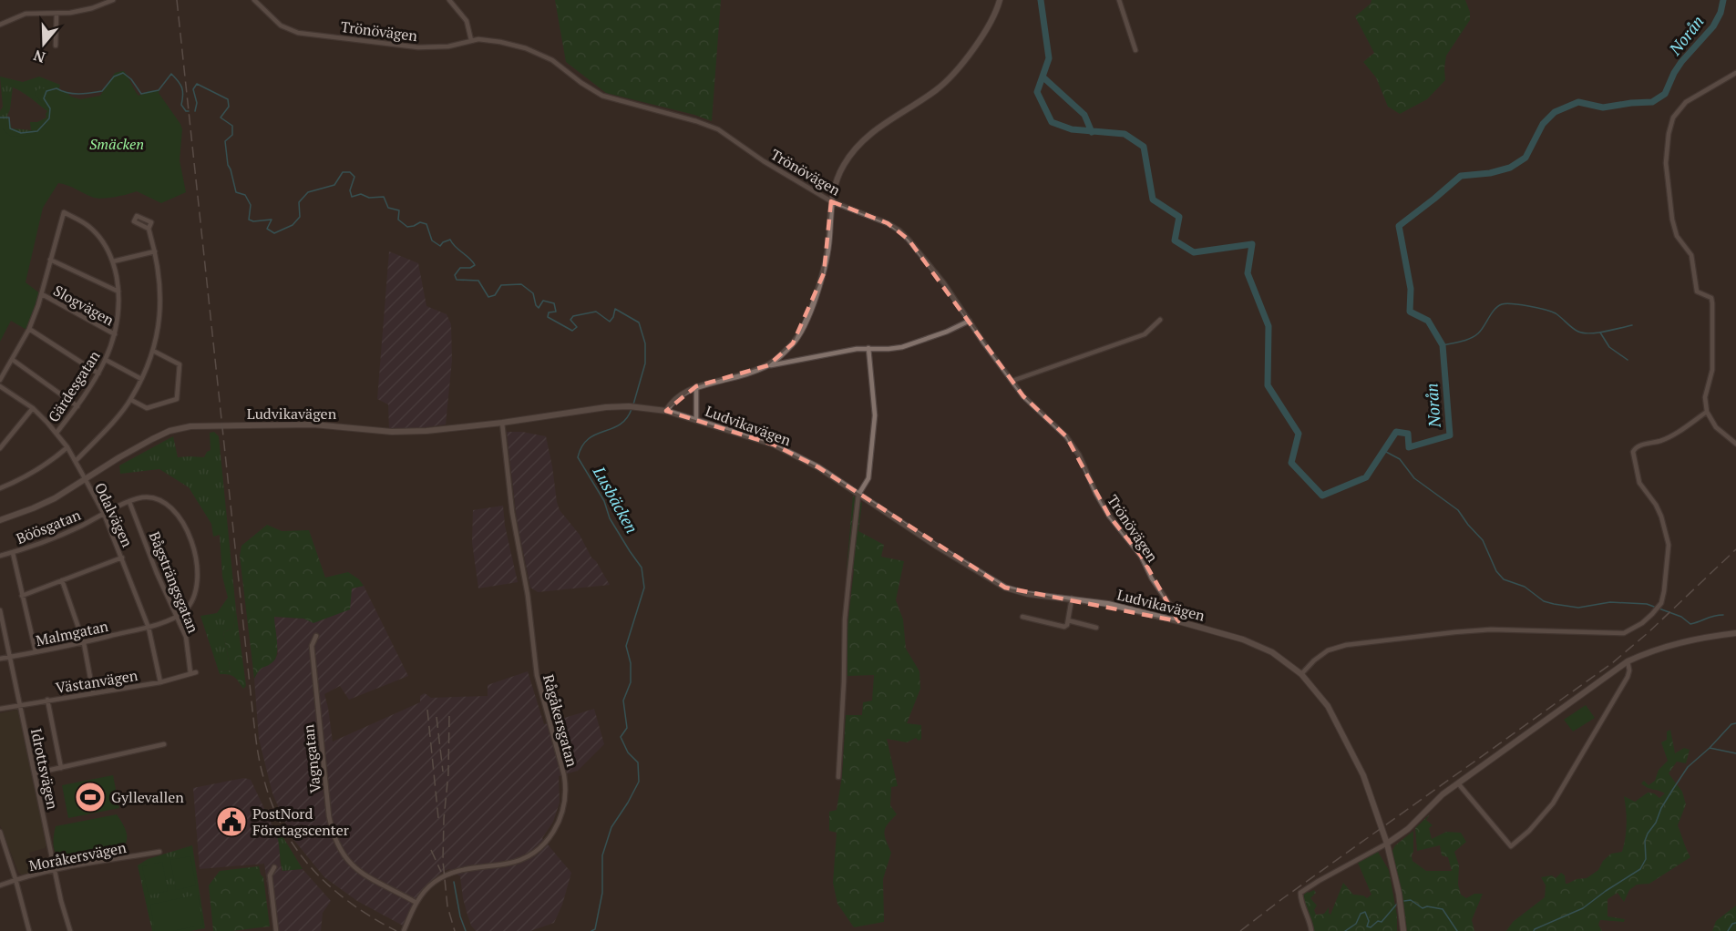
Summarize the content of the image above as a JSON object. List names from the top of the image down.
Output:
{
  "streets": {
    "street": [
      "Trönövägen",
      "Slogvägen",
      "Gärdesgatan",
      "Ludvikavägen",
      "Odalvägen",
      "Böösgatan",
      "Bågsträngsgatan",
      "Malmgatan",
      "Västanvägen",
      "Rågåkersgatan",
      "Vagngatan",
      "Idrottsvägen",
      "Moråkersvägen"
    ]
  },
  "crossings": [
    ["Trönövägen", "Ludvikavägen"],
    ["Slogvägen", "Gärdesgatan"],
    ["Gärdesgatan", "Odalvägen"],
    ["Ludvikavägen", "Odalvägen"],
    ["Ludvikavägen", "Rågåkersgatan"],
    ["Odalvägen", "Böösgatan"],
    ["Odalvägen", "Malmgatan"],
    ["Odalvägen", "Västanvägen"],
    ["Böösgatan", "Bågsträngsgatan"],
    ["Böösgatan", "Malmgatan"],
    ["Bågsträngsgatan", "Malmgatan"],
    ["Bågsträngsgatan", "Västanvägen"],
    ["Malmgatan", "Idrottsvägen"],
    ["Västanvägen", "Idrottsvägen"],
    ["Rågåkersgatan", "Vagngatan"],
    ["Idrottsvägen", "Moråkersvägen"]
  ],
  "water": ["Norån", "Lusbäcken"],
  "parks": ["Smäcken"],
  "places": {
    "sports": ["Gyllevallen"],
    "public building": ["PostNord Företagscenter"]
  },
  "north": "bottom"
}
